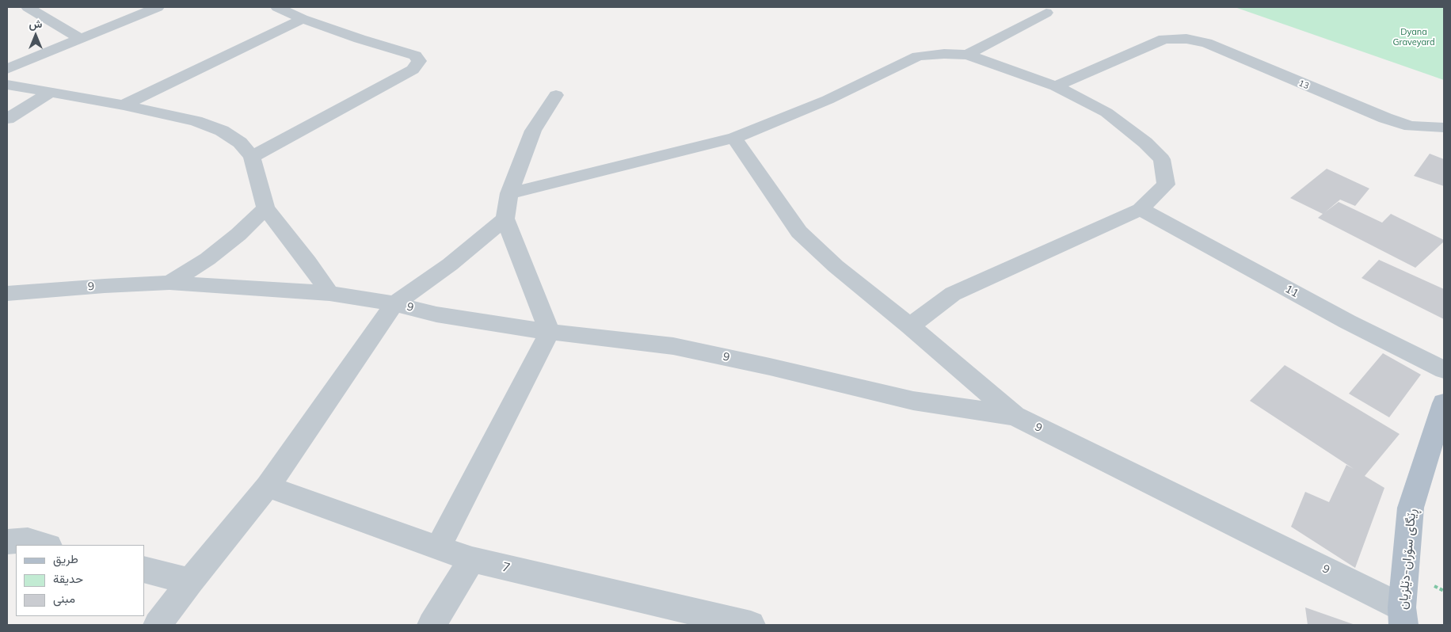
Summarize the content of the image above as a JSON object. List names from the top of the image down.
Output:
{
  "streets": {
    "main road": ["ڕێگای سۆران-دێلزیان"],
    "street": [
      "13",
      "9",
      "11",
      "7"
    ]
  },
  "crossings": [
    ["9", "ڕێگای سۆران-دێلزیان"]
  ],
  "parks": ["Dyana Graveyard"],
  "legend": ["طريق", "حديقة", "مبنى"],
  "north": "top"
}
